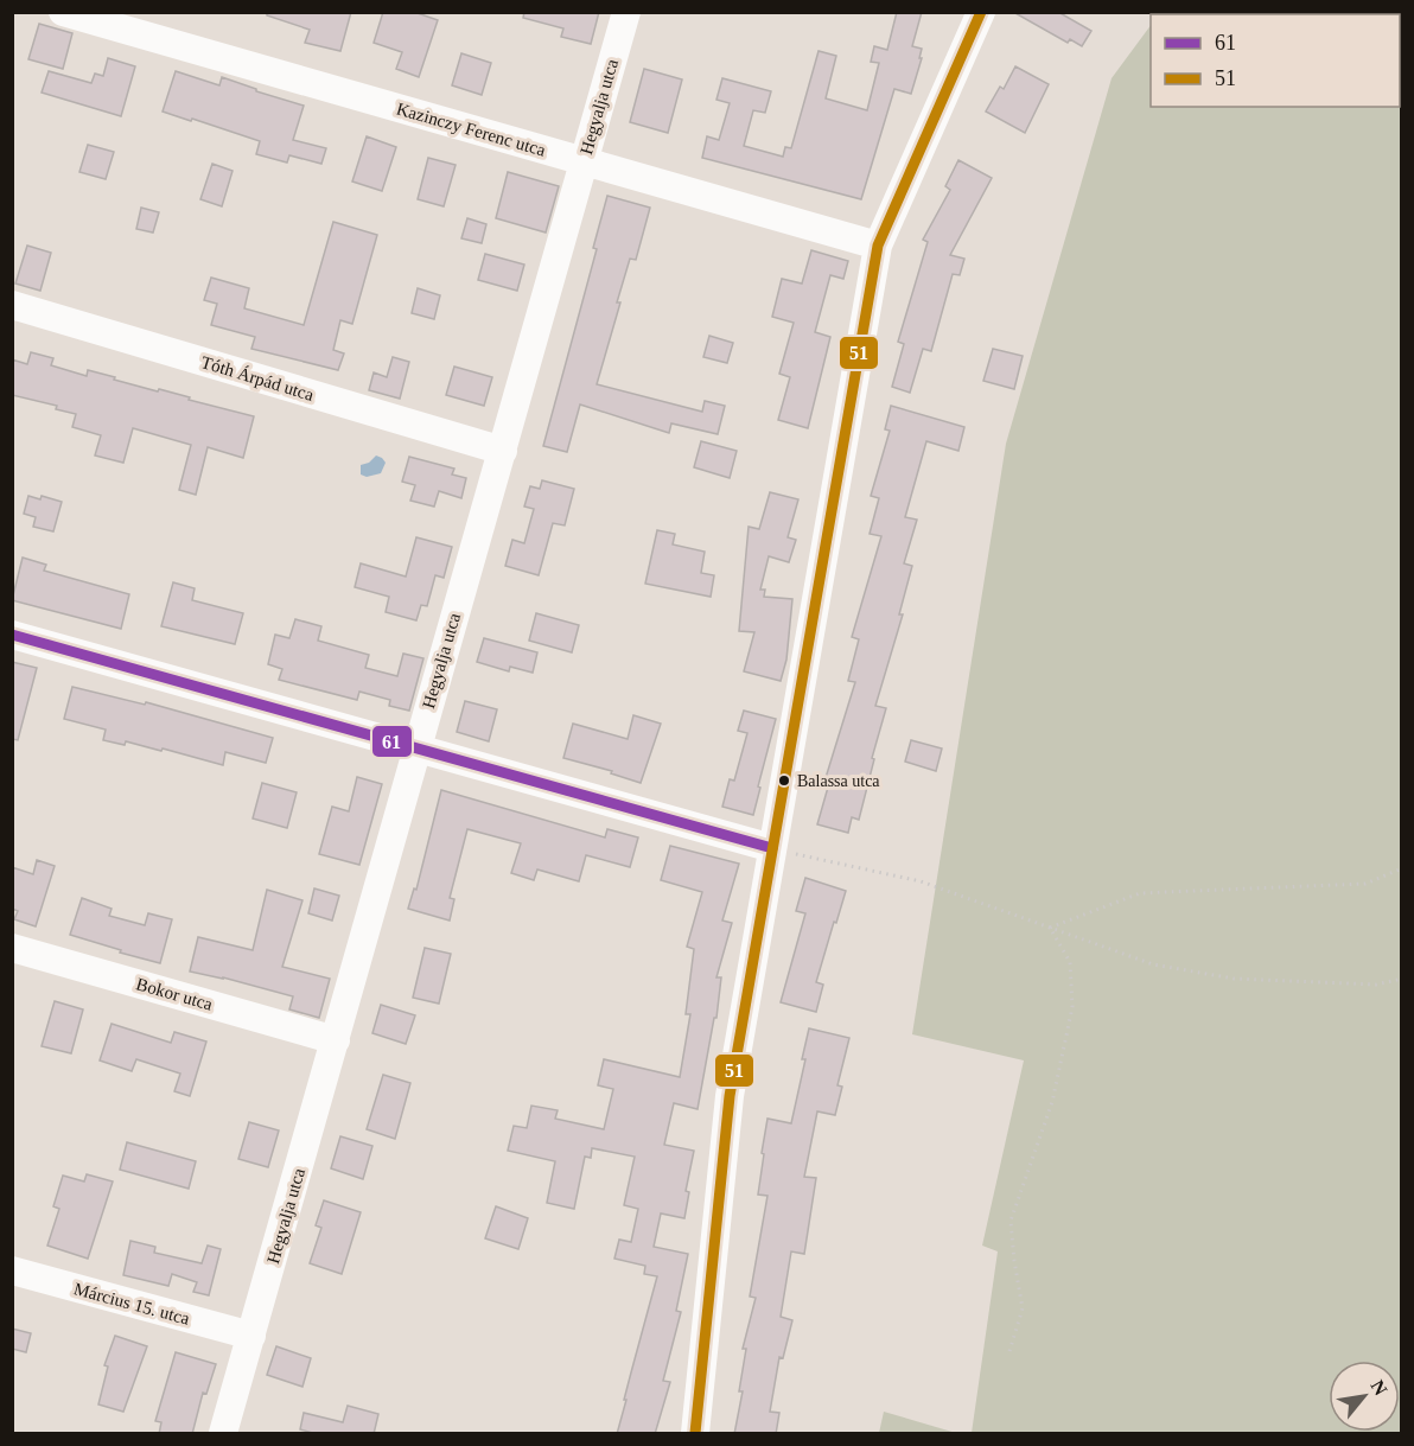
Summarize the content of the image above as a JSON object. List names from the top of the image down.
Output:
{
  "streets": {
    "street": [
      "Hegyalja utca",
      "Kazinczy Ferenc utca",
      "Tóth Árpád utca",
      "Bokor utca",
      "Március 15. utca"
    ]
  },
  "crossings": [
    ["Hegyalja utca", "Kazinczy Ferenc utca"],
    ["Hegyalja utca", "Tóth Árpád utca"],
    ["Hegyalja utca", "Bokor utca"],
    ["Hegyalja utca", "Március 15. utca"]
  ],
  "places": ["Balassa utca"],
  "lines": ["transit line 51", "transit line 61"],
  "legend": ["61", "51"],
  "north": "top right"
}
